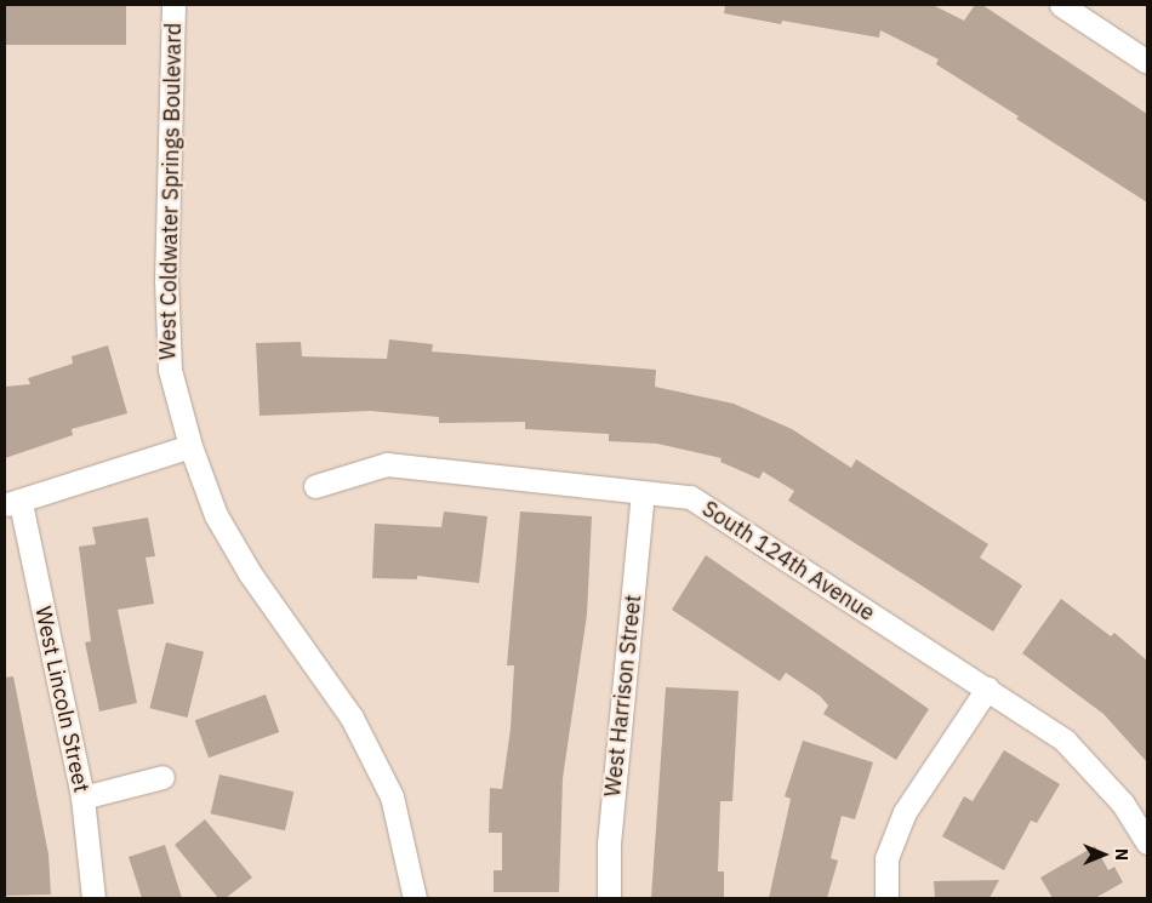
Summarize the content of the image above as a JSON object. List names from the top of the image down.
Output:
{
  "streets": {
    "street": [
      "West Coldwater Springs Boulevard",
      "South 124th Avenue",
      "West Harrison Street",
      "West Lincoln Street"
    ]
  },
  "crossings": [
    ["South 124th Avenue", "West Harrison Street"]
  ],
  "north": "right"
}
